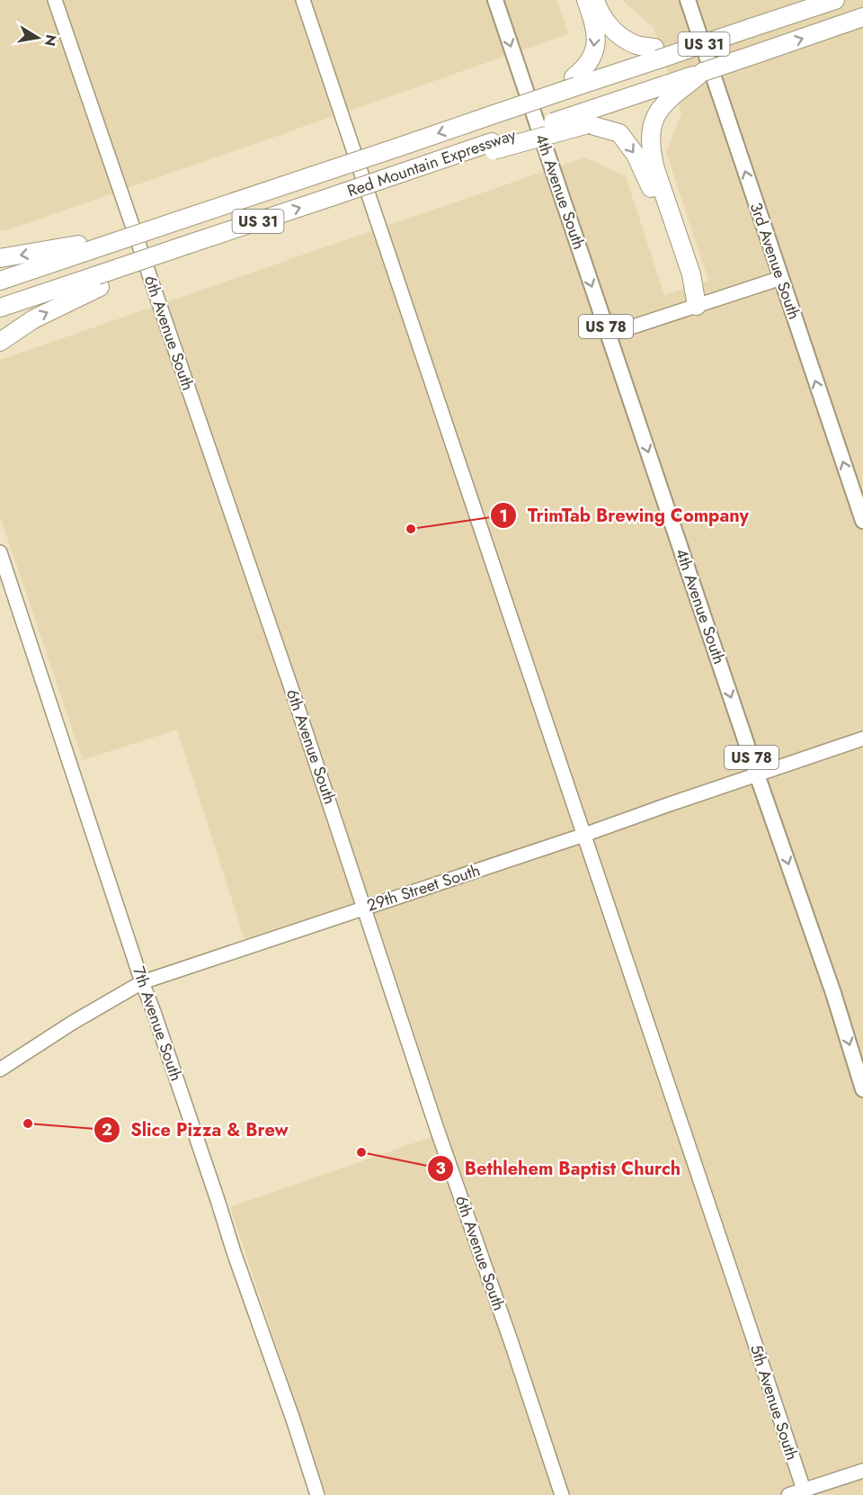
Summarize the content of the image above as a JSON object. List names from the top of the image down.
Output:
{
  "streets": {
    "highway": ["US 31", "Red Mountain Expressway"],
    "main road": ["4th Avenue South", "3rd Avenue South", "US 78"],
    "street": [
      "6th Avenue South",
      "29th Street South",
      "7th Avenue South",
      "5th Avenue South"
    ]
  },
  "crossings": [
    ["4th Avenue South", "29th Street South"],
    ["6th Avenue South", "29th Street South"],
    ["29th Street South", "7th Avenue South"],
    ["29th Street South", "5th Avenue South"]
  ],
  "one_way": ["4th Avenue South", "3rd Avenue South"],
  "places": ["TrimTab Brewing Company", "Slice Pizza & Brew", "Bethlehem Baptist Church"],
  "north": "right"
}
